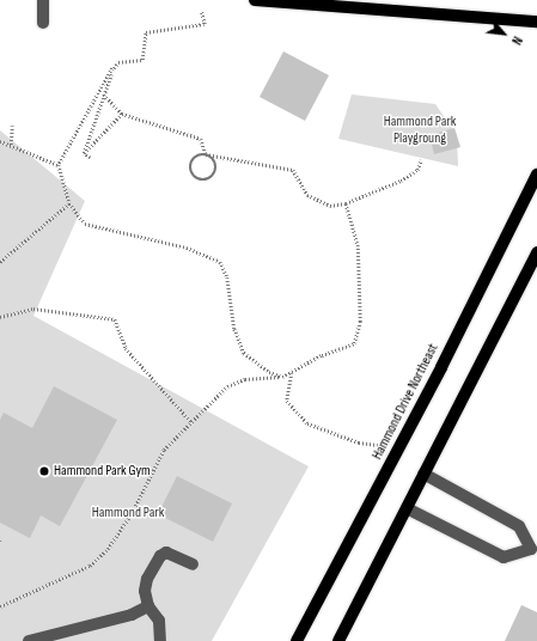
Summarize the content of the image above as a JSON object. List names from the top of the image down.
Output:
{
  "streets": {
    "main road": ["Hammond Drive Northeast"]
  },
  "parks": ["Hammond Park Playgroung", "Hammond Park"],
  "places": ["Hammond Park Gym"],
  "north": "bottom right"
}
